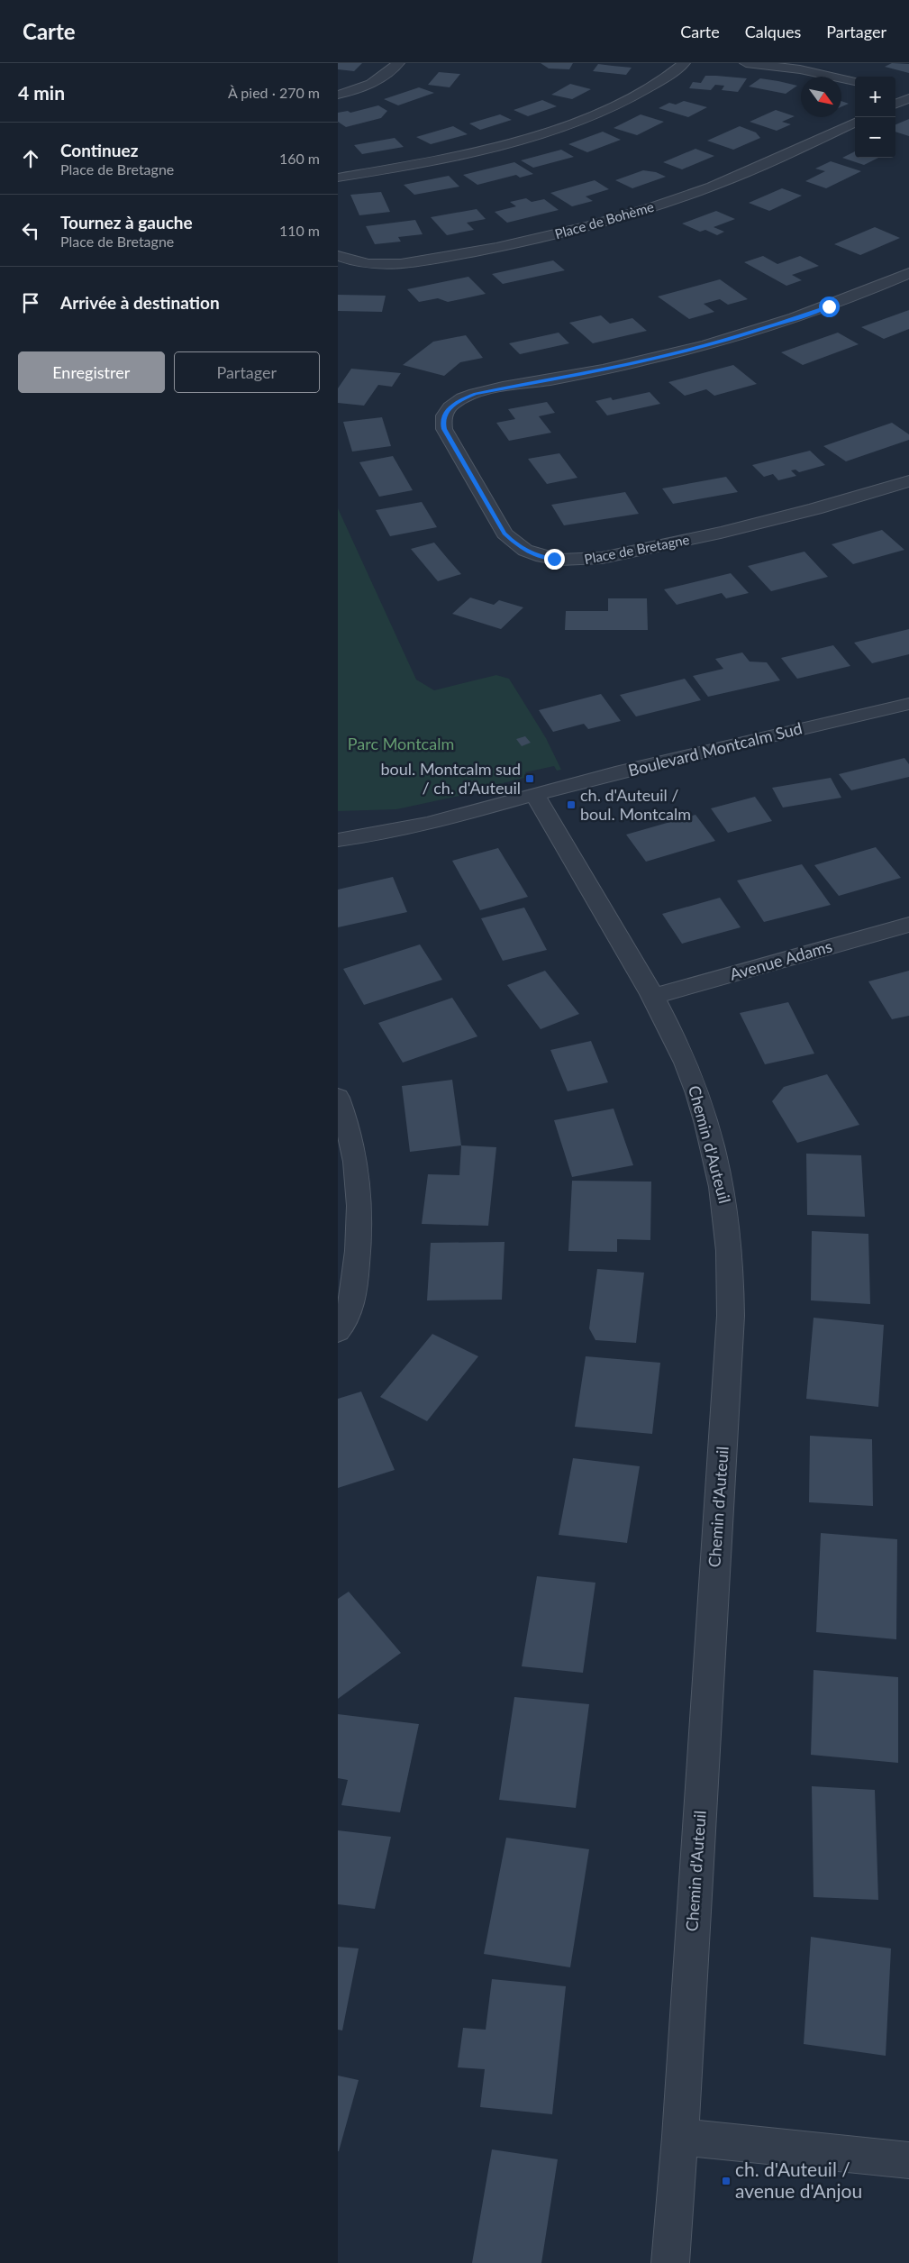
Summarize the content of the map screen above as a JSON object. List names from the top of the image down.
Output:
{
  "streets": {
    "street": [
      "Place de Bohème",
      "Place de Bretagne",
      "Boulevard Montcalm Sud",
      "Avenue Adams",
      "Chemin d'Auteuil"
    ]
  },
  "crossings": [
    ["Boulevard Montcalm Sud", "Chemin d'Auteuil"],
    ["Avenue Adams", "Chemin d'Auteuil"]
  ],
  "parks": ["Parc Montcalm"],
  "places": {
    "transit": ["boul. Montcalm sud / ch. d'Auteuil", "ch. d'Auteuil / boul. Montcalm", "ch. d'Auteuil / avenue d'Anjou"]
  },
  "north": "bottom right",
  "page": {
    "header": "Carte",
    "nav": ["Carte", "Calques", "Partager"],
    "heading": ["4 min", "À pied · 270 m"],
    "map_buttons": ["+", "−"],
    "list": [
      ["Continuez", "Place de Bretagne", "160 m"],
      ["Tournez à gauche", "Place de Bretagne", "110 m"],
      "Arrivée à destination"
    ],
    "buttons": ["Enregistrer", "Partager"]
  }
}
